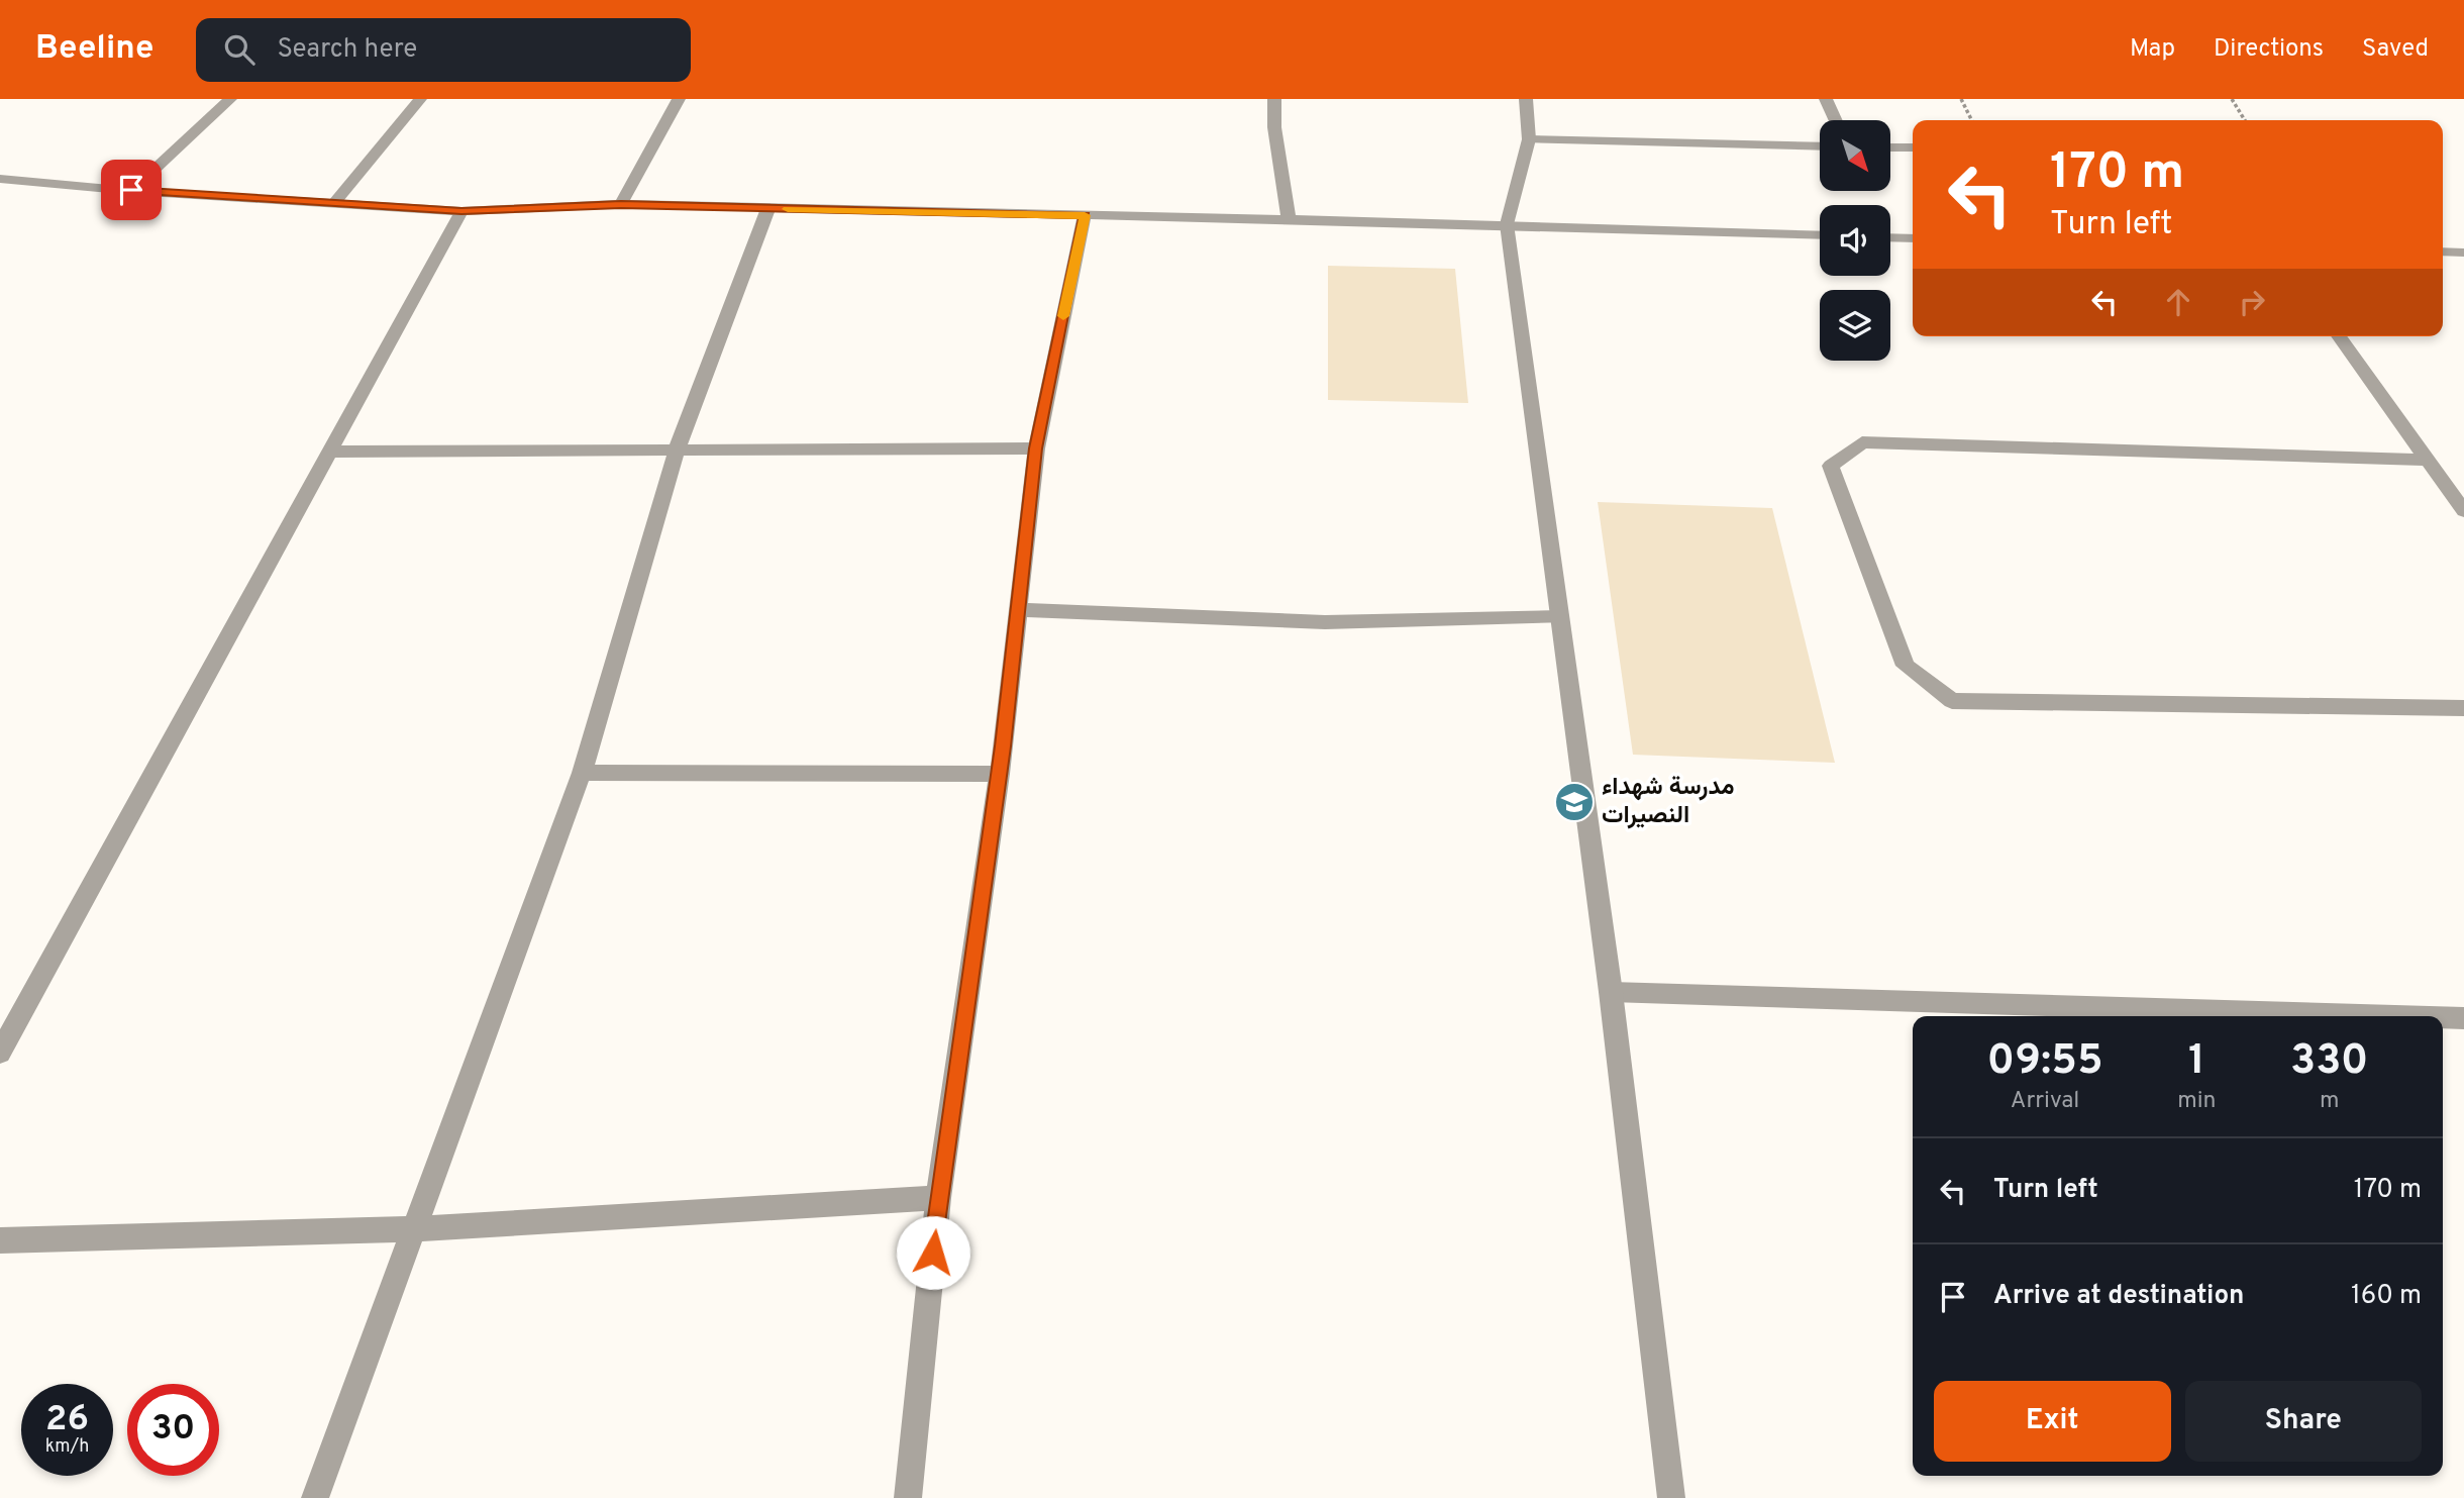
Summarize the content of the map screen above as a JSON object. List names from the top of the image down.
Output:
{
  "places": {
    "school or university": ["مدرسة شهداء النصيرات"]
  },
  "north": "bottom right",
  "page": {
    "header": "Beeline",
    "search": "Search here",
    "nav": ["Map", "Directions", "Saved"],
    "turn": ["170 m", "Turn left"],
    "eta": [
      "09:55",
      "Arrival",
      "1",
      "min",
      "330",
      "m"
    ],
    "list": [
      {
        "name": "Turn left",
        "value": "170 m"
      },
      {
        "name": "Arrive at destination",
        "value": "160 m"
      }
    ],
    "buttons": ["Exit", "Share"],
    "speed": "26 km/h",
    "limit": "30"
  }
}
